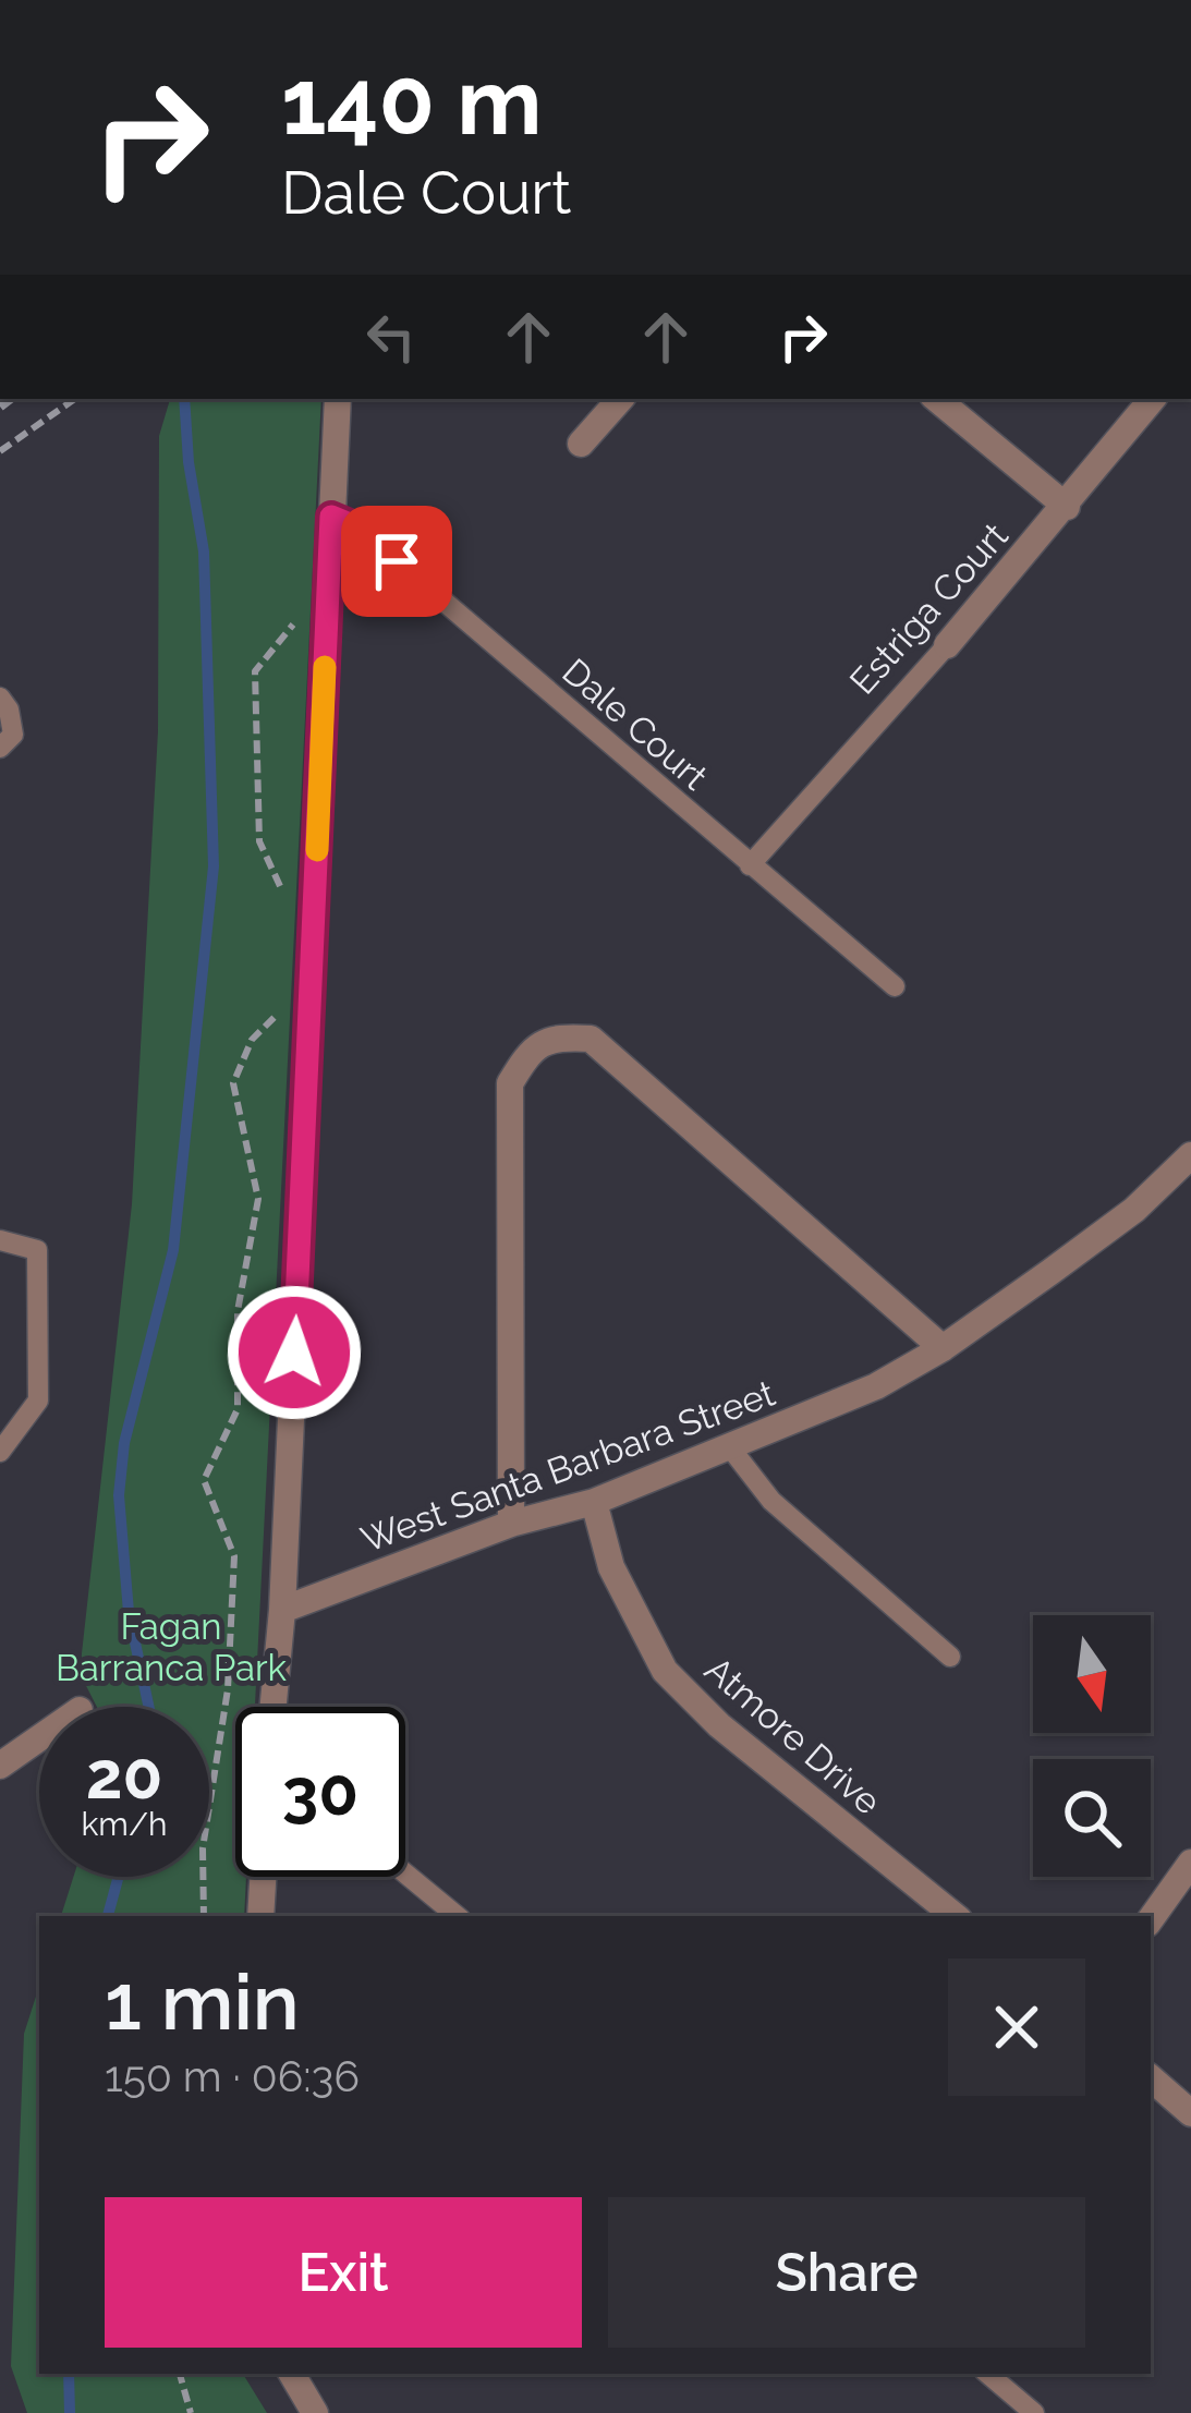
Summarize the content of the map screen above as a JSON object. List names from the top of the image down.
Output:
{
  "streets": {
    "street": ["Estriga Court", "West Santa Barbara Street", "Atmore Drive"],
    "lane": ["Dale Court"]
  },
  "crossings": [
    ["Estriga Court", "Dale Court"],
    ["West Santa Barbara Street", "Atmore Drive"]
  ],
  "parks": ["Fagan Barranca Park"],
  "north": "bottom",
  "page": {
    "turn": ["140 m", "Dale Court"],
    "speed": "20 km/h",
    "limit": "30",
    "heading": ["1 min", "150 m · 06:36"],
    "buttons": ["Exit", "Share"]
  }
}
